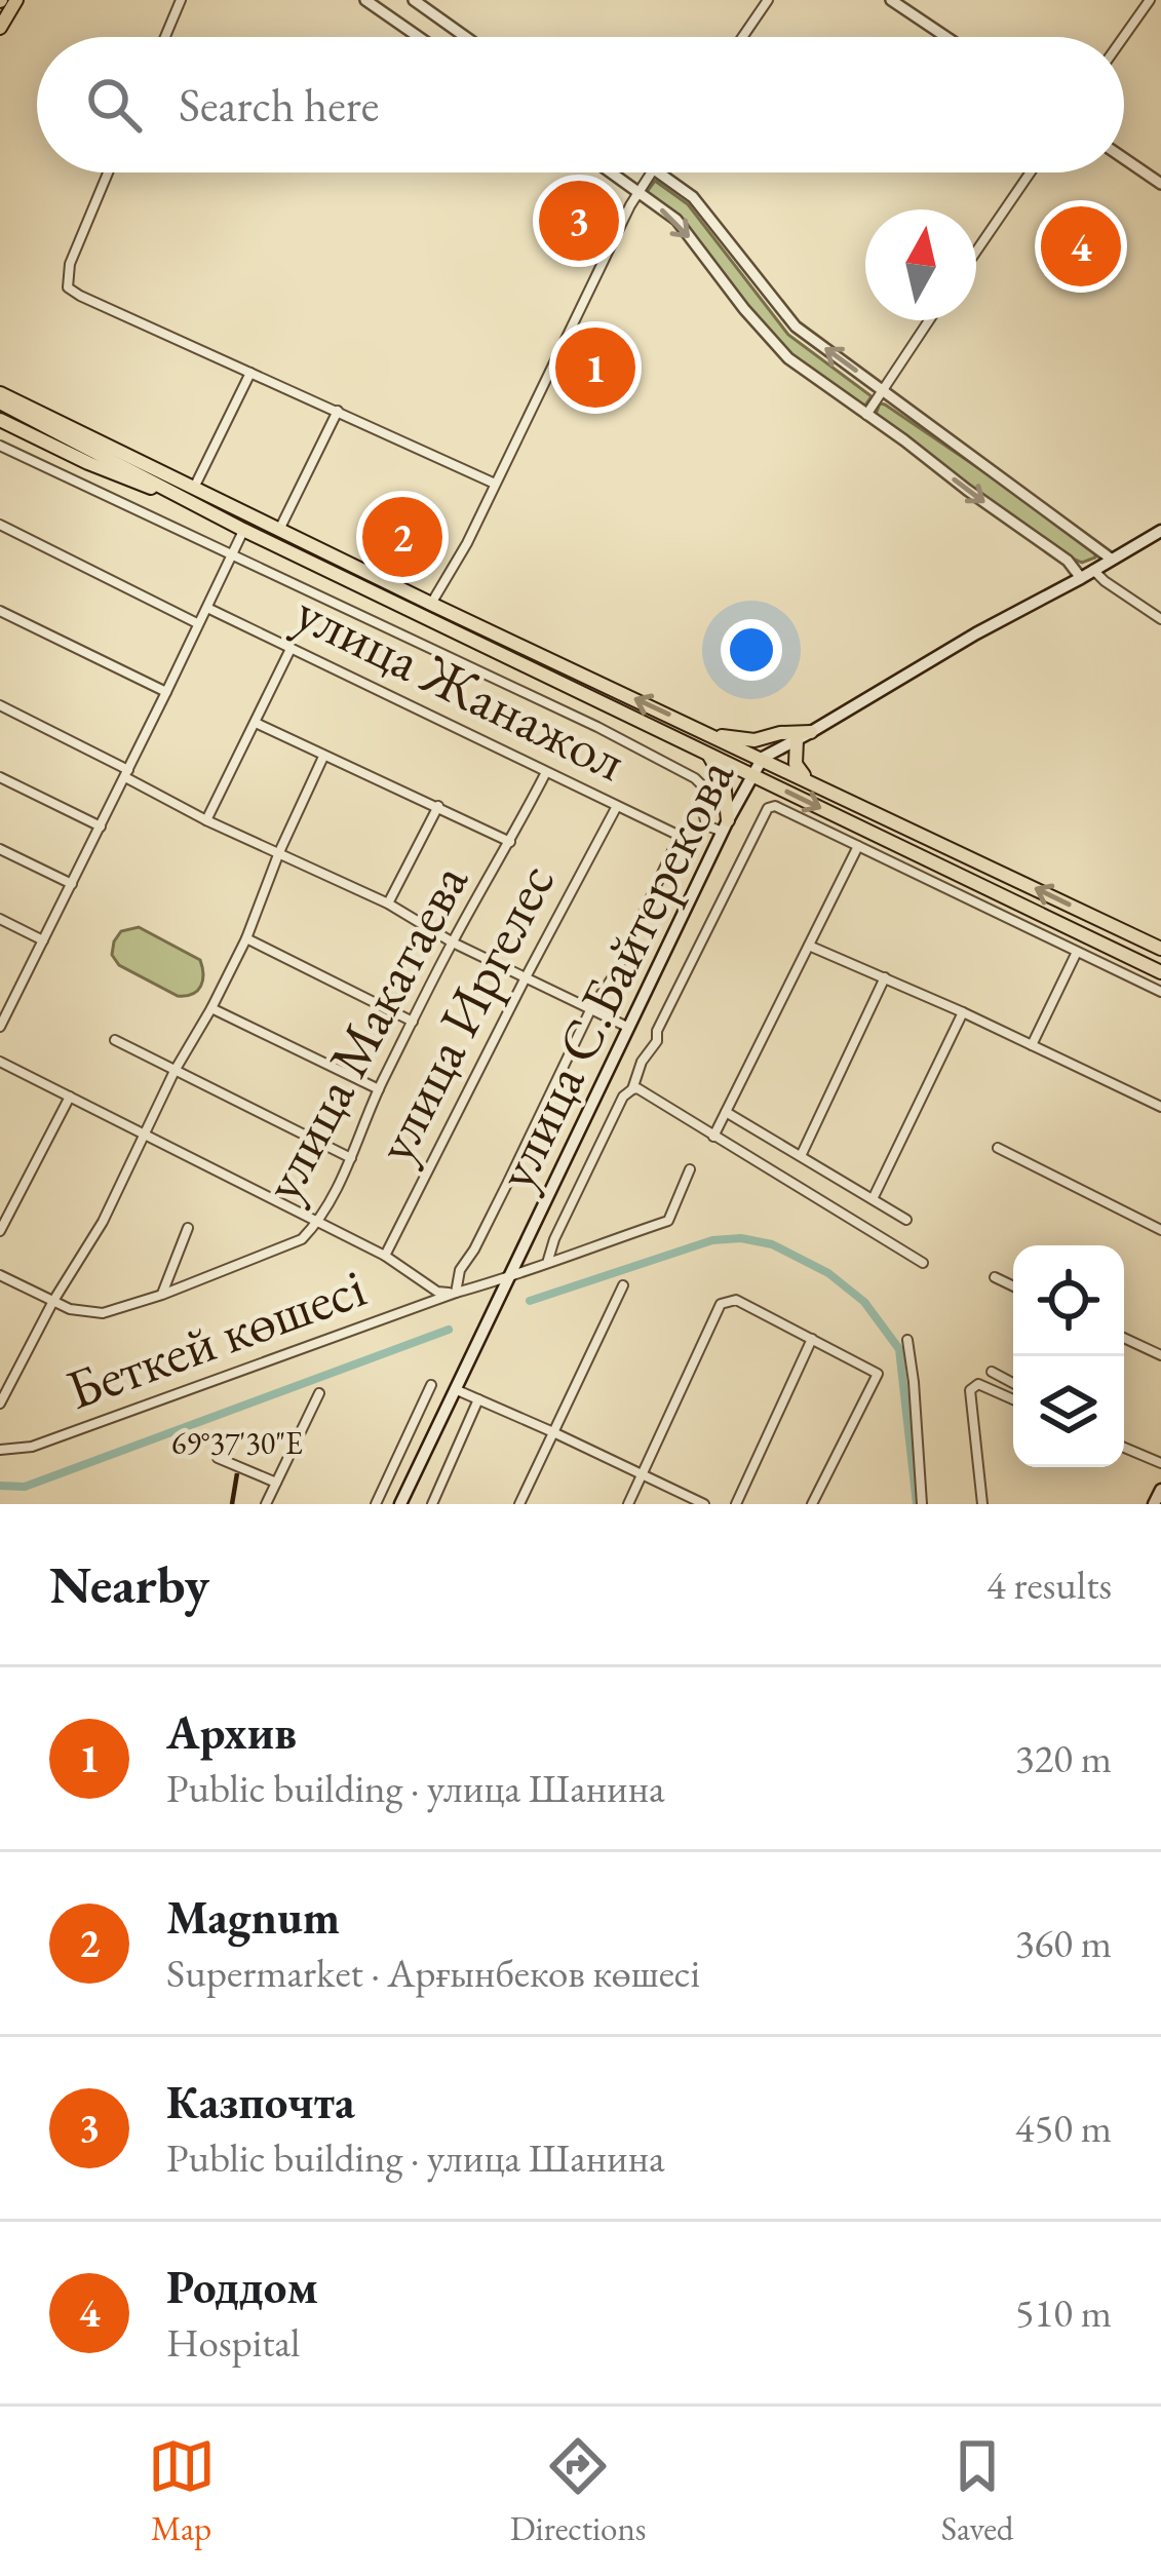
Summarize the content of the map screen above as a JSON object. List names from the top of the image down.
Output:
{
  "streets": {
    "main road": ["улица С.Байтерекова"],
    "street": [
      "улица Жанажол",
      "улица Иргелес",
      "улица Макатаева",
      "Беткей көшесі"
    ]
  },
  "crossings": [
    ["улица Жанажол", "улица Иргелес"],
    ["улица Жанажол", "улица Макатаева"],
    ["улица С.Байтерекова", "Беткей көшесі"]
  ],
  "north": "top",
  "page": {
    "search": "Search here",
    "pins": [
      "3",
      "4",
      "1",
      "2"
    ],
    "heading": ["Nearby", "4 results"],
    "list": [
      {
        "mark": "1",
        "name": "Архив",
        "note": "Public building · улица Шанина",
        "value": "320 m"
      },
      {
        "mark": "2",
        "name": "Magnum",
        "note": "Supermarket · Арғынбеков көшесі",
        "value": "360 m"
      },
      {
        "mark": "3",
        "name": "Казпочта",
        "note": "Public building · улица Шанина",
        "value": "450 m"
      },
      {
        "mark": "4",
        "name": "Роддом",
        "note": "Hospital",
        "value": "510 m"
      }
    ],
    "nav": ["Map", "Directions", "Saved"]
  },
  "coordinates": ["69°37'30\"E"]
}
